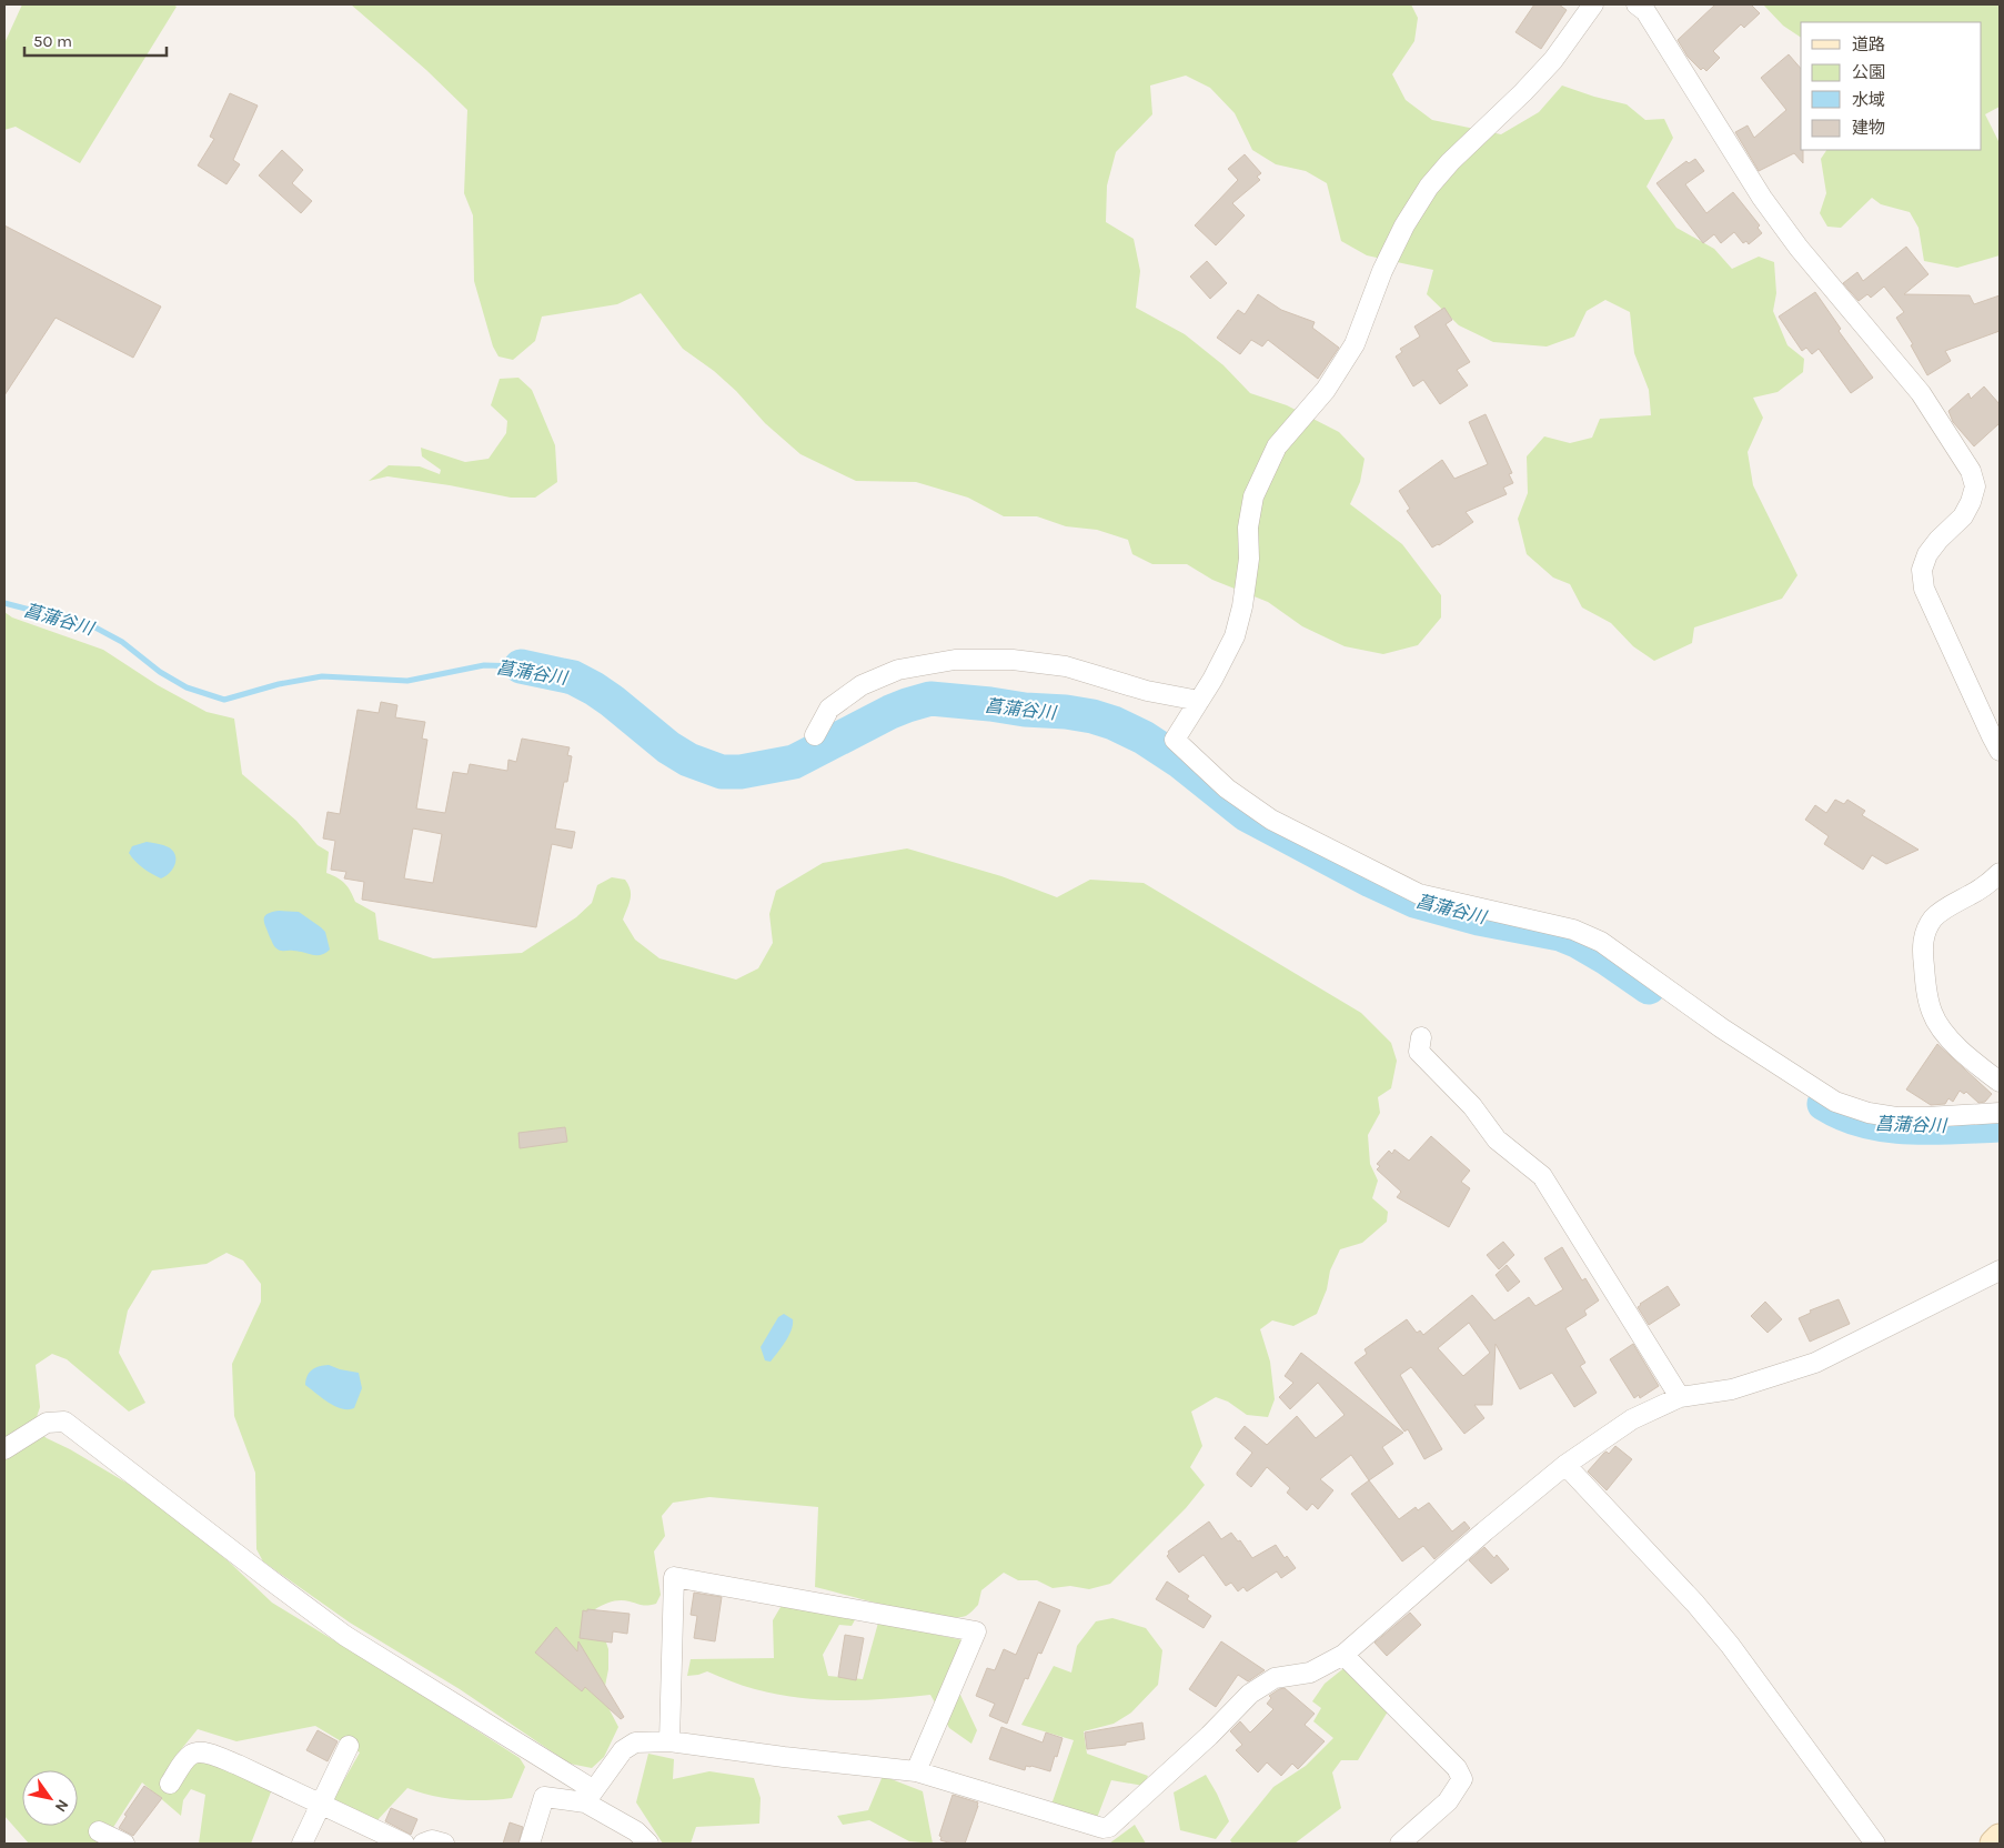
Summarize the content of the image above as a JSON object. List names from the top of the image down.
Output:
{
  "water": ["菖蒲谷川"],
  "legend": [
    "道路",
    "公園",
    "水域",
    "建物"
  ],
  "scale_bar": "50 m",
  "north": "bottom right"
}
